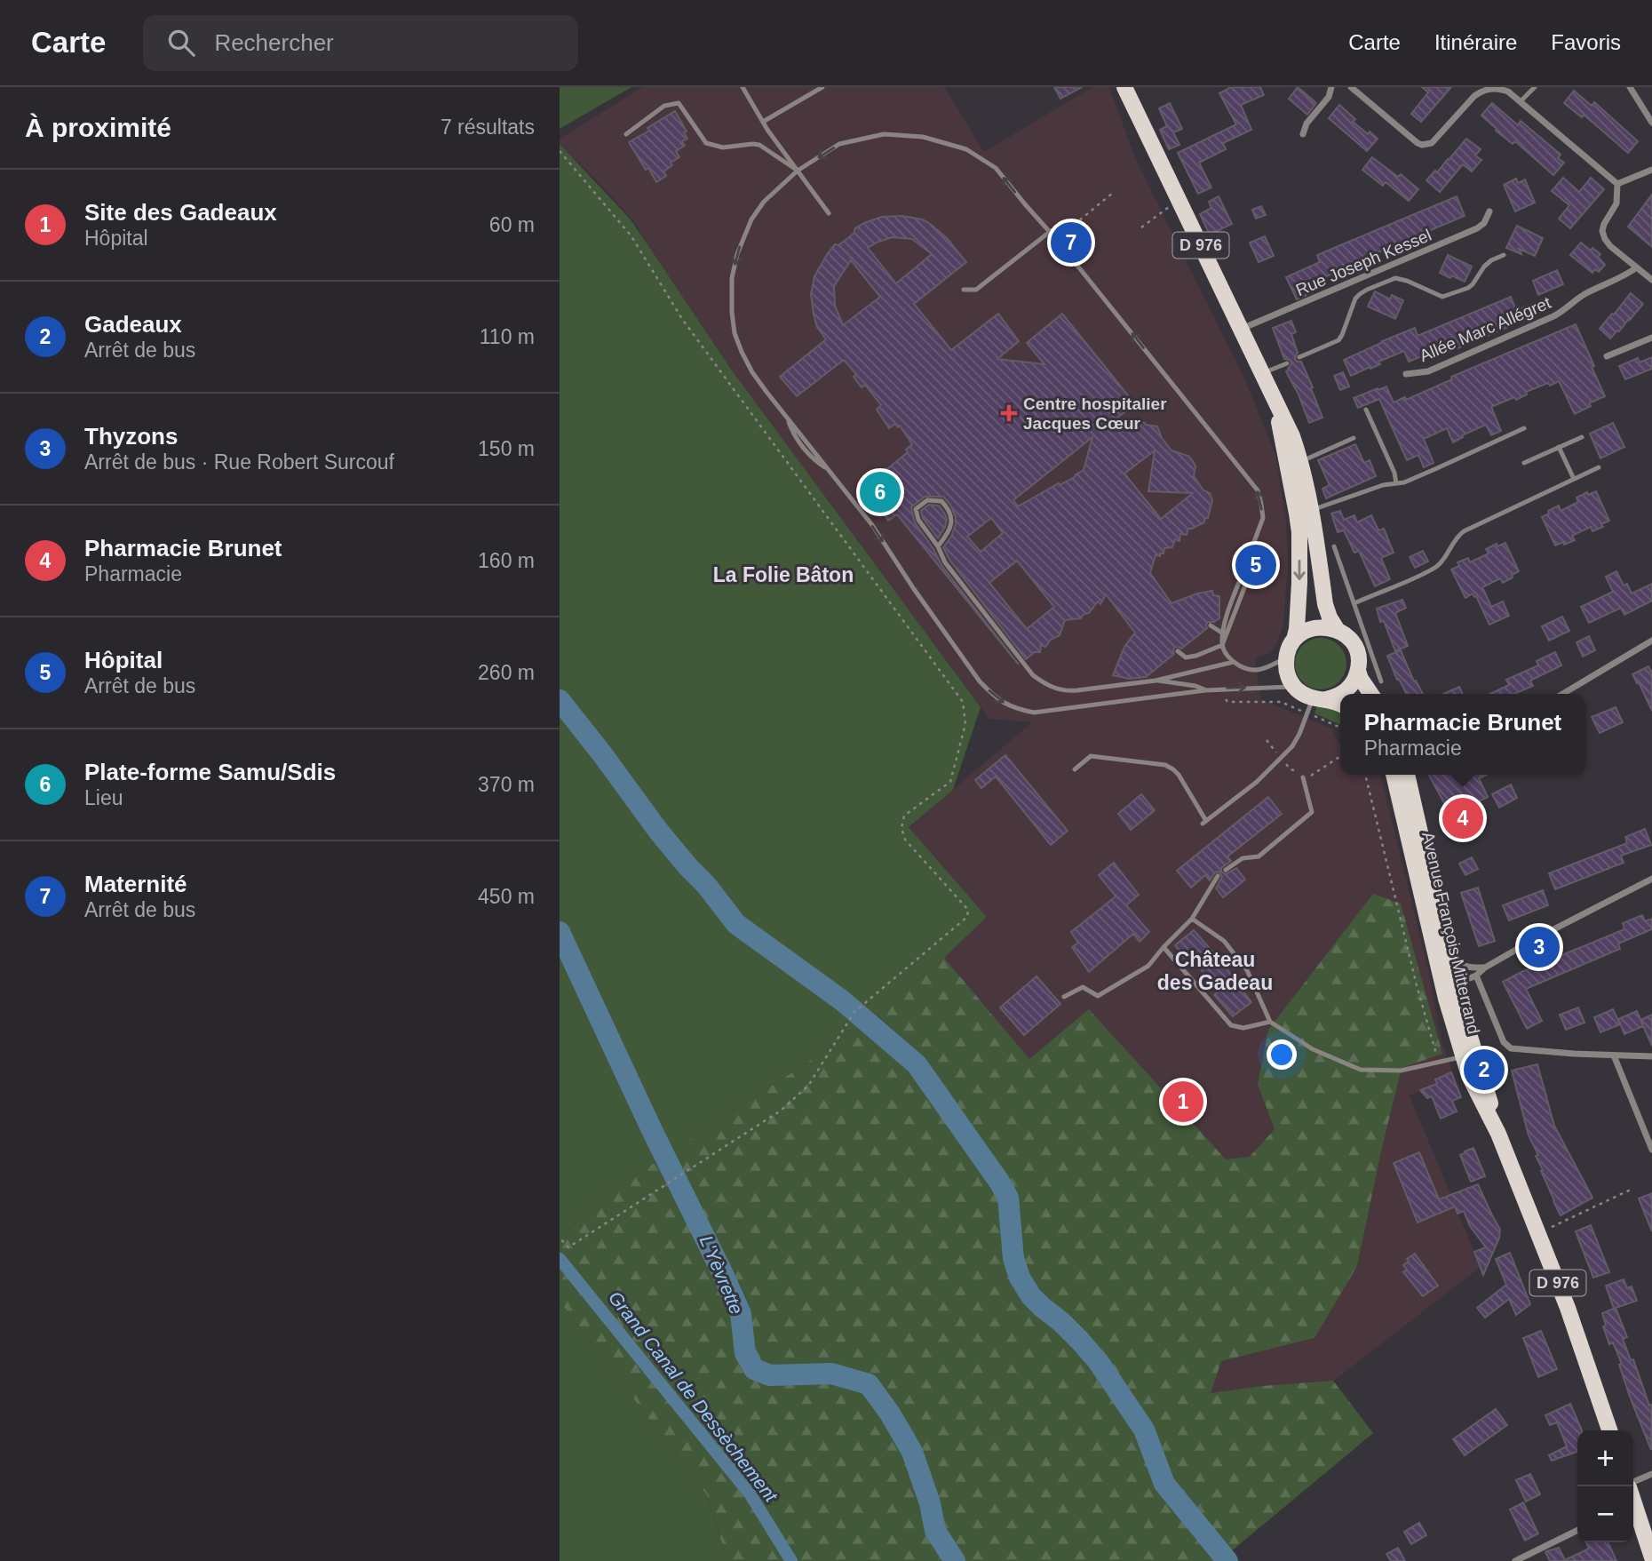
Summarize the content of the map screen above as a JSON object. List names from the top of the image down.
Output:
{
  "streets": {
    "main road": ["D 976", "Avenue François Mitterrand"],
    "street": ["Rue Joseph Kessel", "Allée Marc Allégret"]
  },
  "crossings": [
    ["D 976", "Rue Joseph Kessel"]
  ],
  "districts": ["La Folie Bâton", "Château des Gadeau"],
  "water": ["L'Yèvrette", "Grand Canal de Dessèchement"],
  "places": {
    "health": ["Centre hospitalier Jacques Cœur"]
  },
  "page": {
    "header": "Carte",
    "search": "Rechercher",
    "nav": ["Carte", "Itinéraire", "Favoris"],
    "heading": ["À proximité", "7 résultats"],
    "list": [
      {
        "mark": "1",
        "name": "Site des Gadeaux",
        "note": "Hôpital",
        "value": "60 m"
      },
      {
        "mark": "2",
        "name": "Gadeaux",
        "note": "Arrêt de bus",
        "value": "110 m"
      },
      {
        "mark": "3",
        "name": "Thyzons",
        "note": "Arrêt de bus · Rue Robert Surcouf",
        "value": "150 m"
      },
      {
        "mark": "4",
        "name": "Pharmacie Brunet",
        "note": "Pharmacie",
        "value": "160 m"
      },
      {
        "mark": "5",
        "name": "Hôpital",
        "note": "Arrêt de bus",
        "value": "260 m"
      },
      {
        "mark": "6",
        "name": "Plate-forme Samu/Sdis",
        "note": "Lieu",
        "value": "370 m"
      },
      {
        "mark": "7",
        "name": "Maternité",
        "note": "Arrêt de bus",
        "value": "450 m"
      }
    ],
    "pins": [
      "7",
      "6",
      "5",
      "4",
      "3",
      "2",
      "1"
    ],
    "popup": ["Pharmacie Brunet", "Pharmacie"],
    "map_buttons": ["+", "−"]
  }
}
